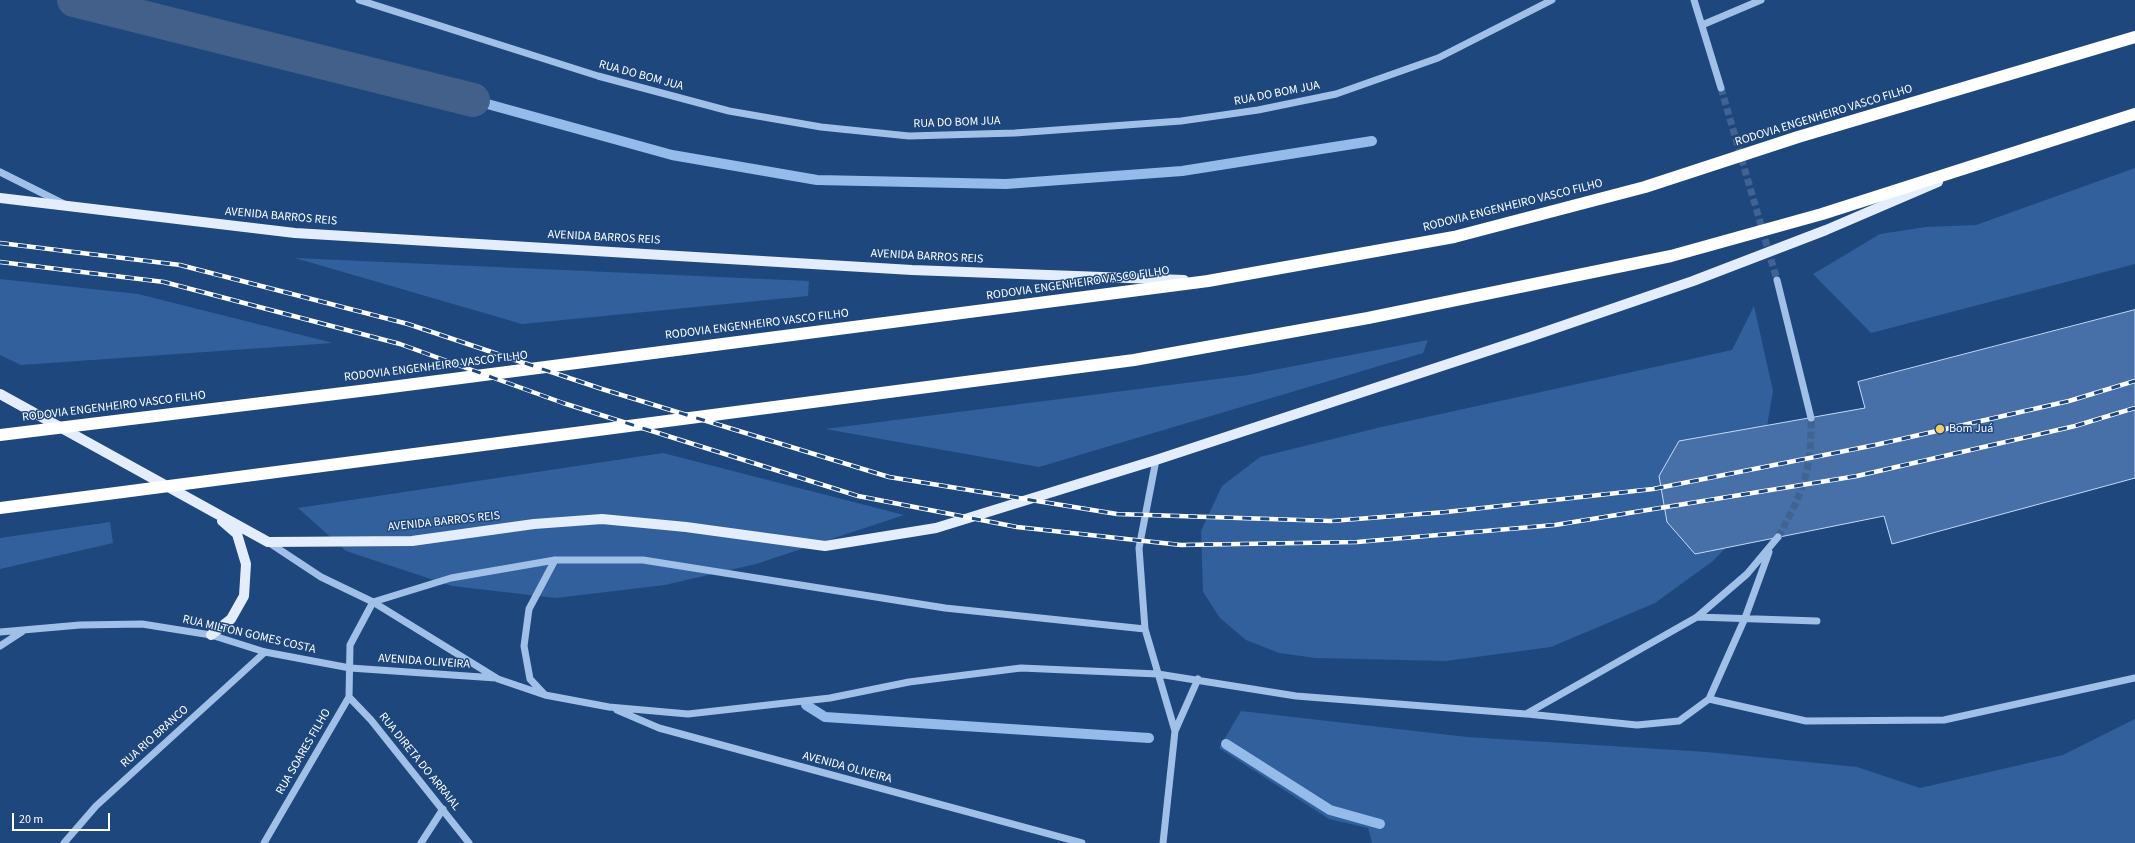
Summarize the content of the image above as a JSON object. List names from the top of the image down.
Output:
{
  "streets": {
    "highway": ["RODOVIA ENGENHEIRO VASCO FILHO"],
    "main road": ["AVENIDA BARROS REIS"],
    "street": [
      "RUA DO BOM JUA",
      "RUA MILTON GOMES COSTA",
      "AVENIDA OLIVEIRA",
      "RUA RIO BRANCO",
      "RUA SOARES FILHO",
      "RUA DIRETA DO ARRAIAL"
    ]
  },
  "crossings": [
    ["RODOVIA ENGENHEIRO VASCO FILHO", "AVENIDA BARROS REIS"],
    ["RUA MILTON GOMES COSTA", "AVENIDA OLIVEIRA"],
    ["RUA MILTON GOMES COSTA", "RUA RIO BRANCO"],
    ["RUA MILTON GOMES COSTA", "RUA SOARES FILHO"],
    ["AVENIDA OLIVEIRA", "RUA SOARES FILHO"],
    ["RUA SOARES FILHO", "RUA DIRETA DO ARRAIAL"]
  ],
  "places": ["Bom Juá"],
  "scale_bar": "20 m"
}
